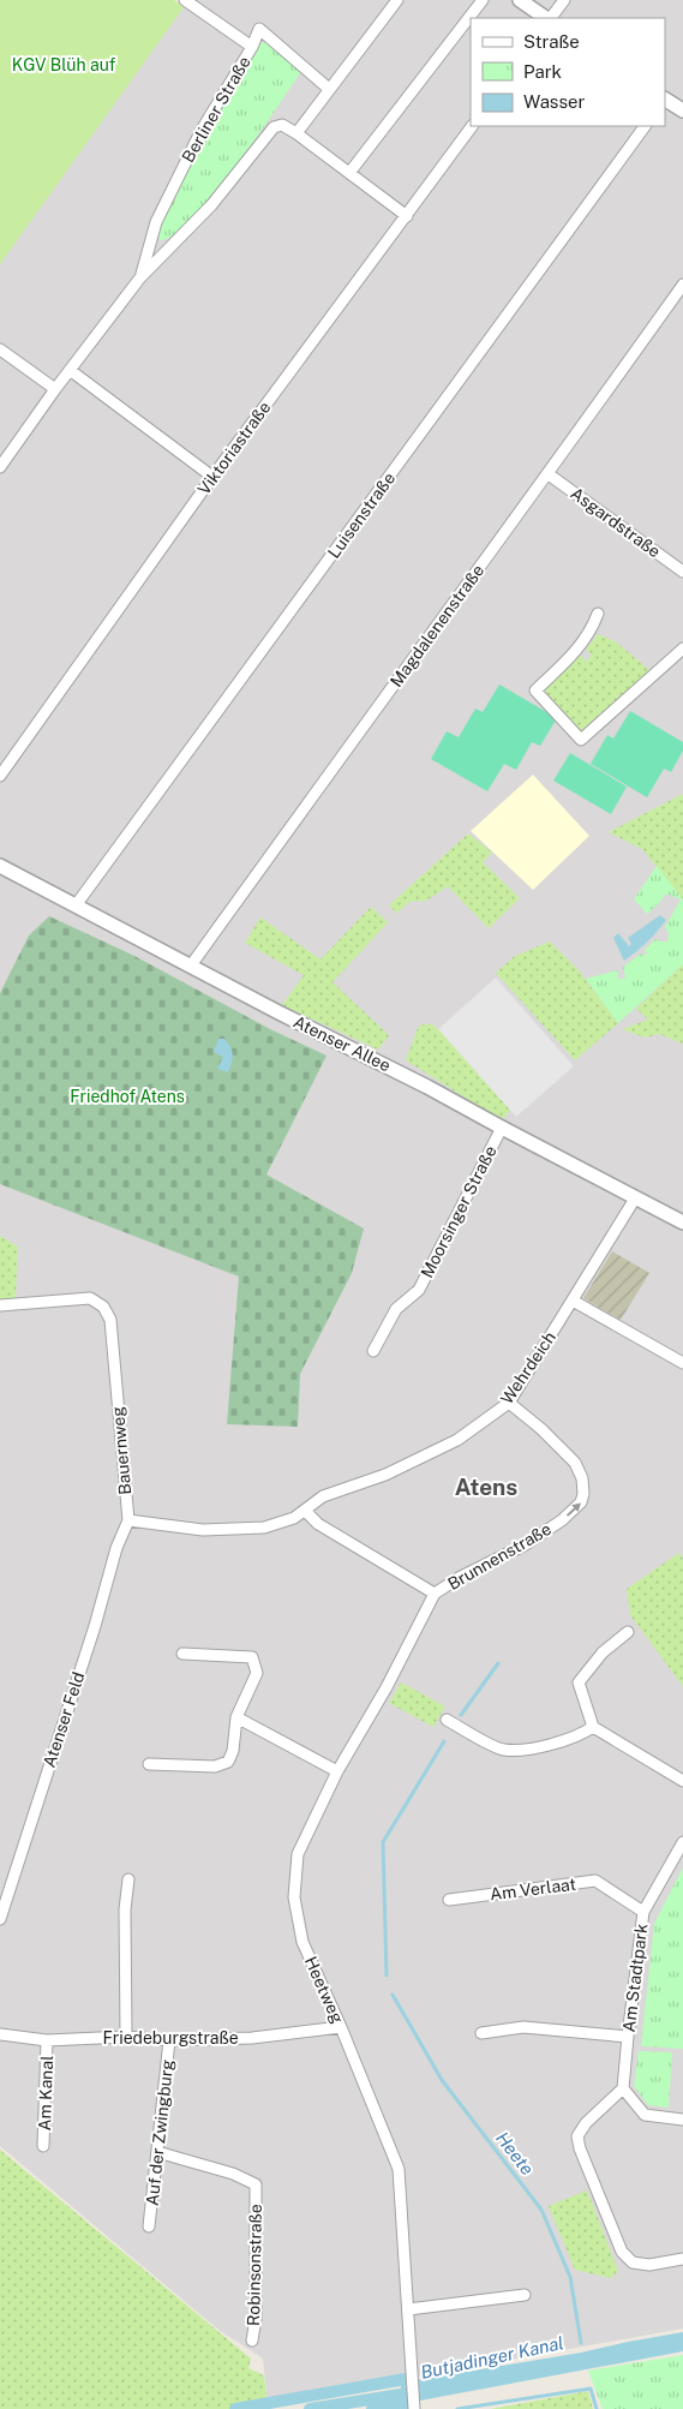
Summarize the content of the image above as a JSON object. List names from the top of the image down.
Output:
{
  "streets": {
    "street": [
      "Berliner Straße",
      "Viktoriastraße",
      "Luisenstraße",
      "Asgardstraße",
      "Magdalenenstraße",
      "Atenser Allee",
      "Moorsinger Straße",
      "Wehrdeich",
      "Bauernweg",
      "Brunnenstraße",
      "Atenser Feld",
      "Am Verlaat",
      "Am Stadtpark",
      "Heetweg",
      "Friedeburgstraße",
      "Am Kanal",
      "Auf der Zwingburg",
      "Robinsonstraße"
    ]
  },
  "crossings": [
    ["Luisenstraße", "Atenser Allee"],
    ["Asgardstraße", "Magdalenenstraße"],
    ["Magdalenenstraße", "Atenser Allee"],
    ["Atenser Allee", "Moorsinger Straße"],
    ["Atenser Allee", "Wehrdeich"],
    ["Wehrdeich", "Brunnenstraße"],
    ["Bauernweg", "Atenser Feld"],
    ["Brunnenstraße", "Heetweg"],
    ["Am Verlaat", "Am Stadtpark"],
    ["Heetweg", "Friedeburgstraße"],
    ["Friedeburgstraße", "Am Kanal"],
    ["Friedeburgstraße", "Auf der Zwingburg"],
    ["Auf der Zwingburg", "Robinsonstraße"]
  ],
  "districts": ["Atens"],
  "water": ["Heete", "Butjadinger Kanal"],
  "parks": ["KGV Blüh auf", "Friedhof Atens"],
  "legend": ["Straße", "Park", "Wasser"]
}
